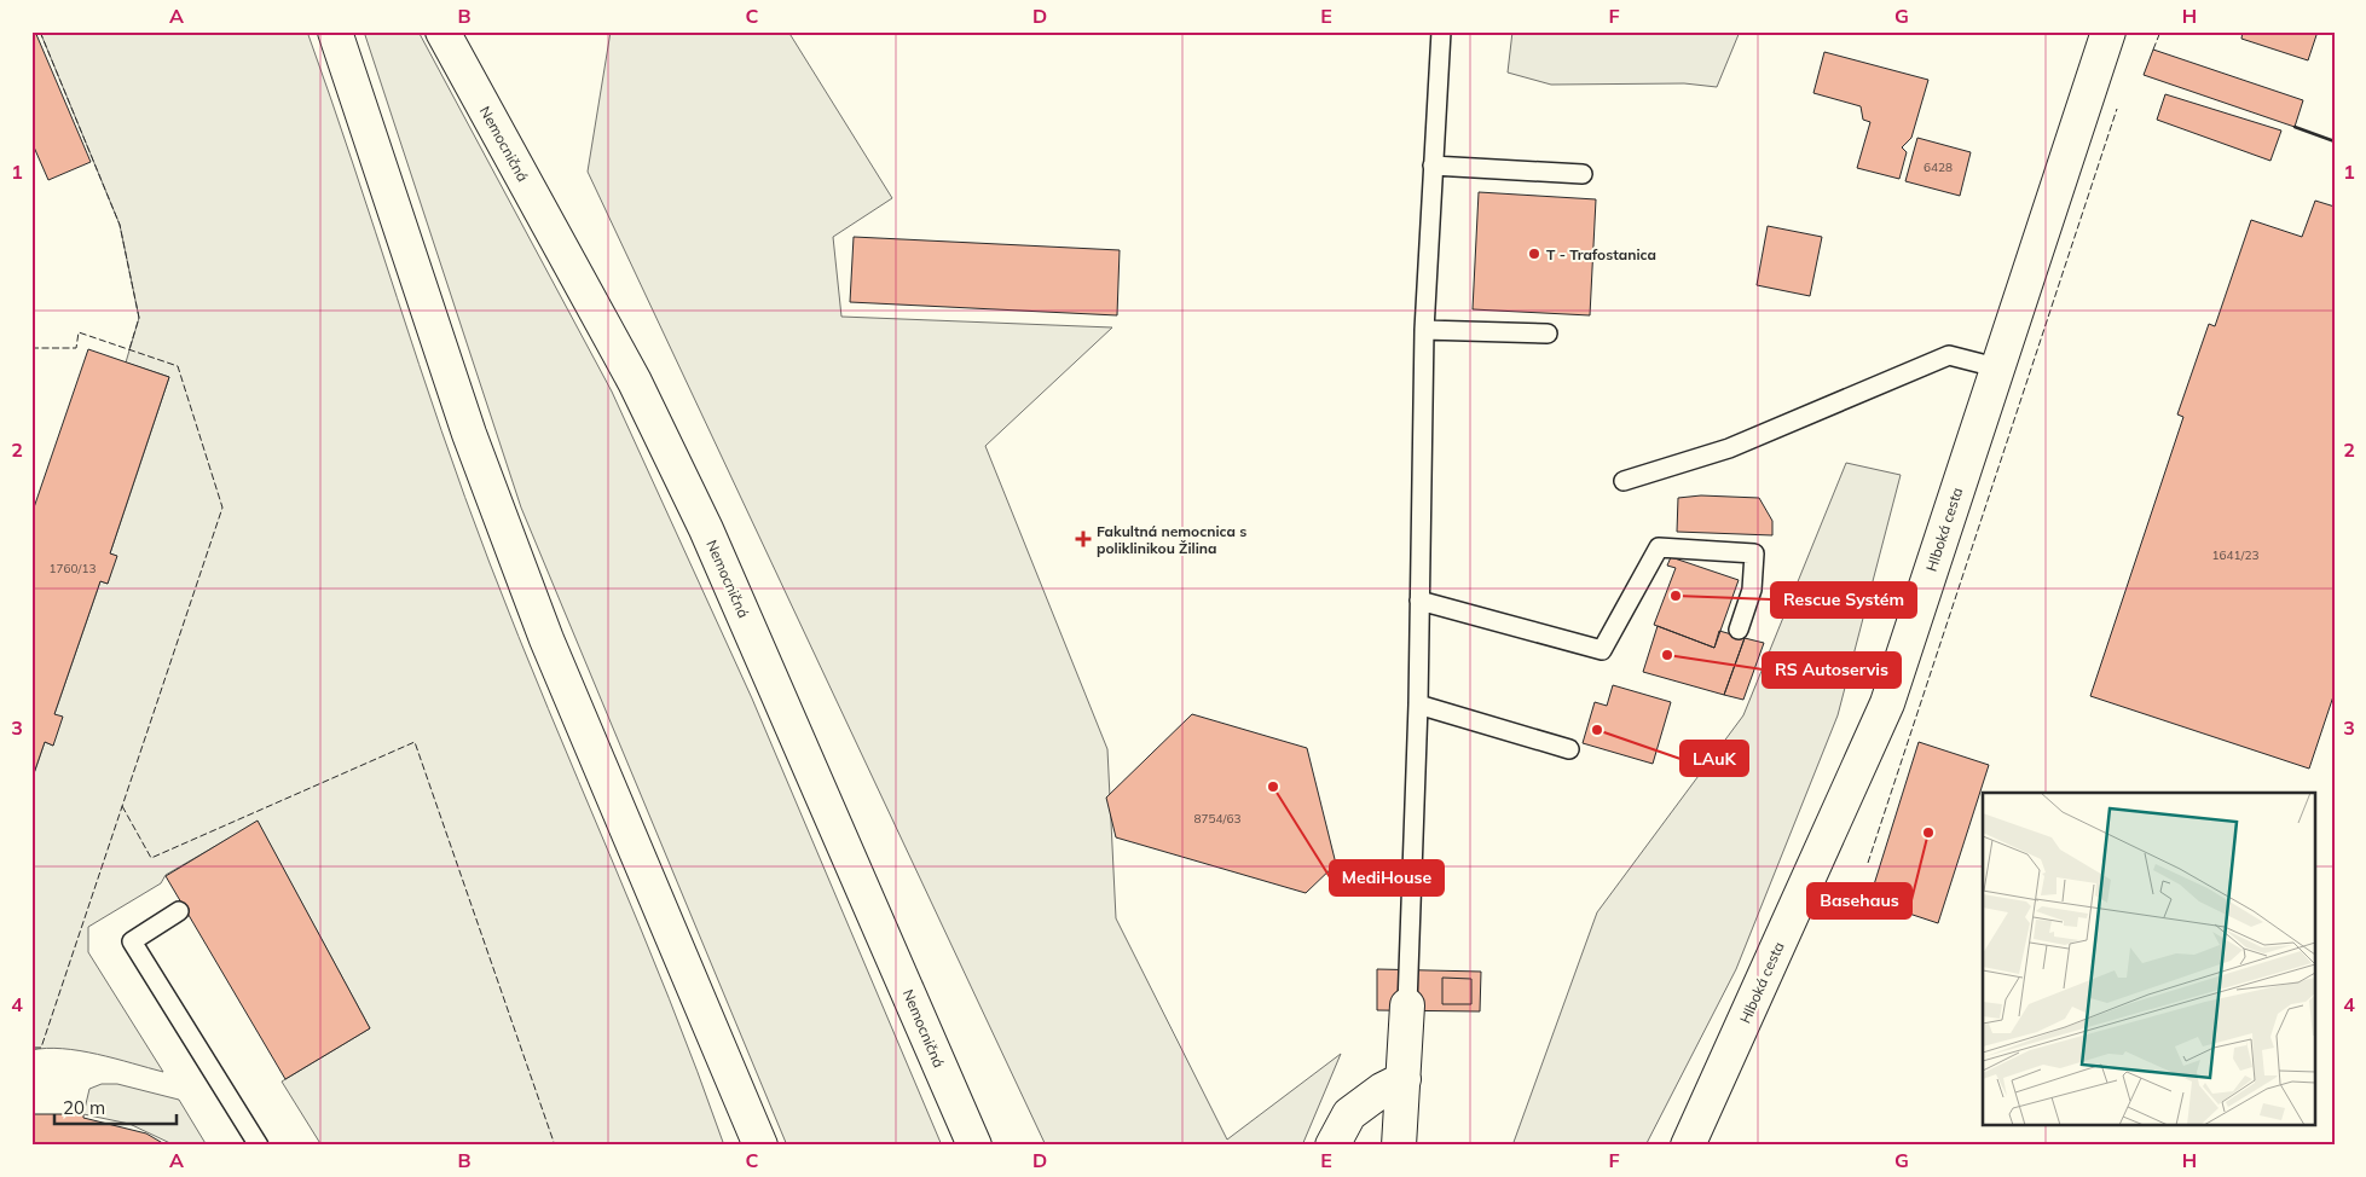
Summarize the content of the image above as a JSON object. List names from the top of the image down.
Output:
{
  "streets": {
    "main road": ["Nemocničná", "Hlboká cesta"]
  },
  "places": {
    "other": [
      "T - Trafostanica",
      "Rescue Systém",
      "RS Autoservis",
      "LAuK",
      "MediHouse",
      "Basehaus"
    ],
    "health": ["Fakultná nemocnica s poliklinikou Žilina"]
  },
  "house_numbers": [
    "6428",
    "1641/23",
    "1760/13",
    "8754/63"
  ],
  "scale_bar": "20 m",
  "grid": {
    "columns": [
      "A",
      "B",
      "C",
      "D",
      "E",
      "F",
      "G",
      "H"
    ],
    "rows": [
      "1",
      "2",
      "3",
      "4"
    ]
  }
}
